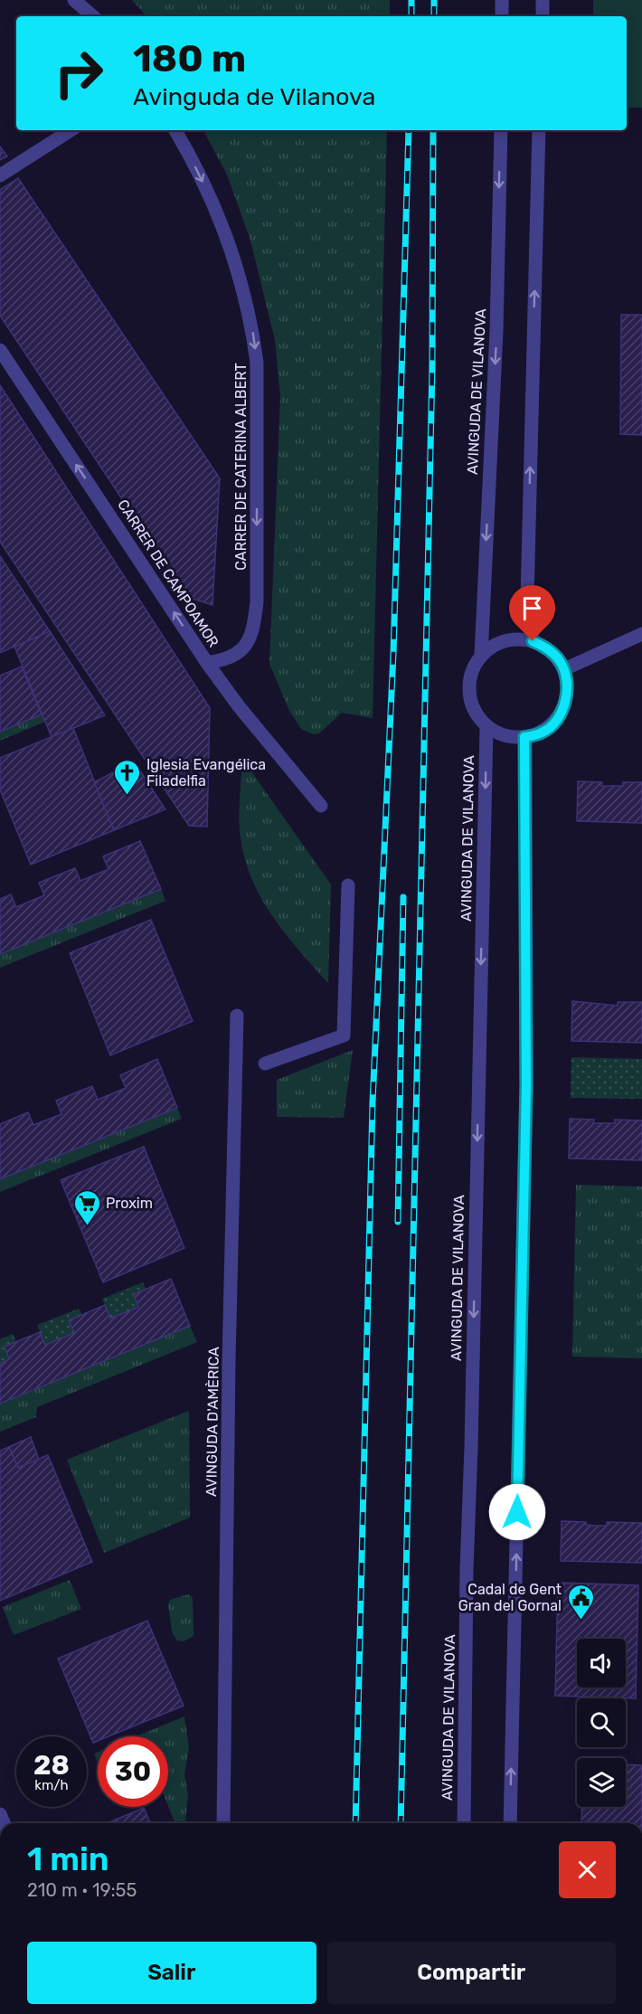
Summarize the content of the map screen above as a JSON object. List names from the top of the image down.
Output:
{
  "streets": {
    "street": [
      "AVINGUDA DE VILANOVA",
      "CARRER DE CATERINA ALBERT",
      "CARRER DE CAMPOAMOR",
      "AVINGUDA D'AMÈRICA"
    ]
  },
  "crossings": [
    ["CARRER DE CATERINA ALBERT", "CARRER DE CAMPOAMOR"]
  ],
  "one_way": ["CARRER DE CATERINA ALBERT", "CARRER DE CAMPOAMOR"],
  "places": {
    "church": ["Iglesia Evangélica Filadelfia"],
    "supermarket": ["Proxim"],
    "public building": ["Cadal de Gent Gran del Gornal"]
  },
  "page": {
    "turn": ["180 m", "Avinguda de Vilanova"],
    "speed": "28 km/h",
    "limit": "30",
    "heading": ["1 min", "210 m · 19:55"],
    "buttons": ["Salir", "Compartir"]
  }
}
